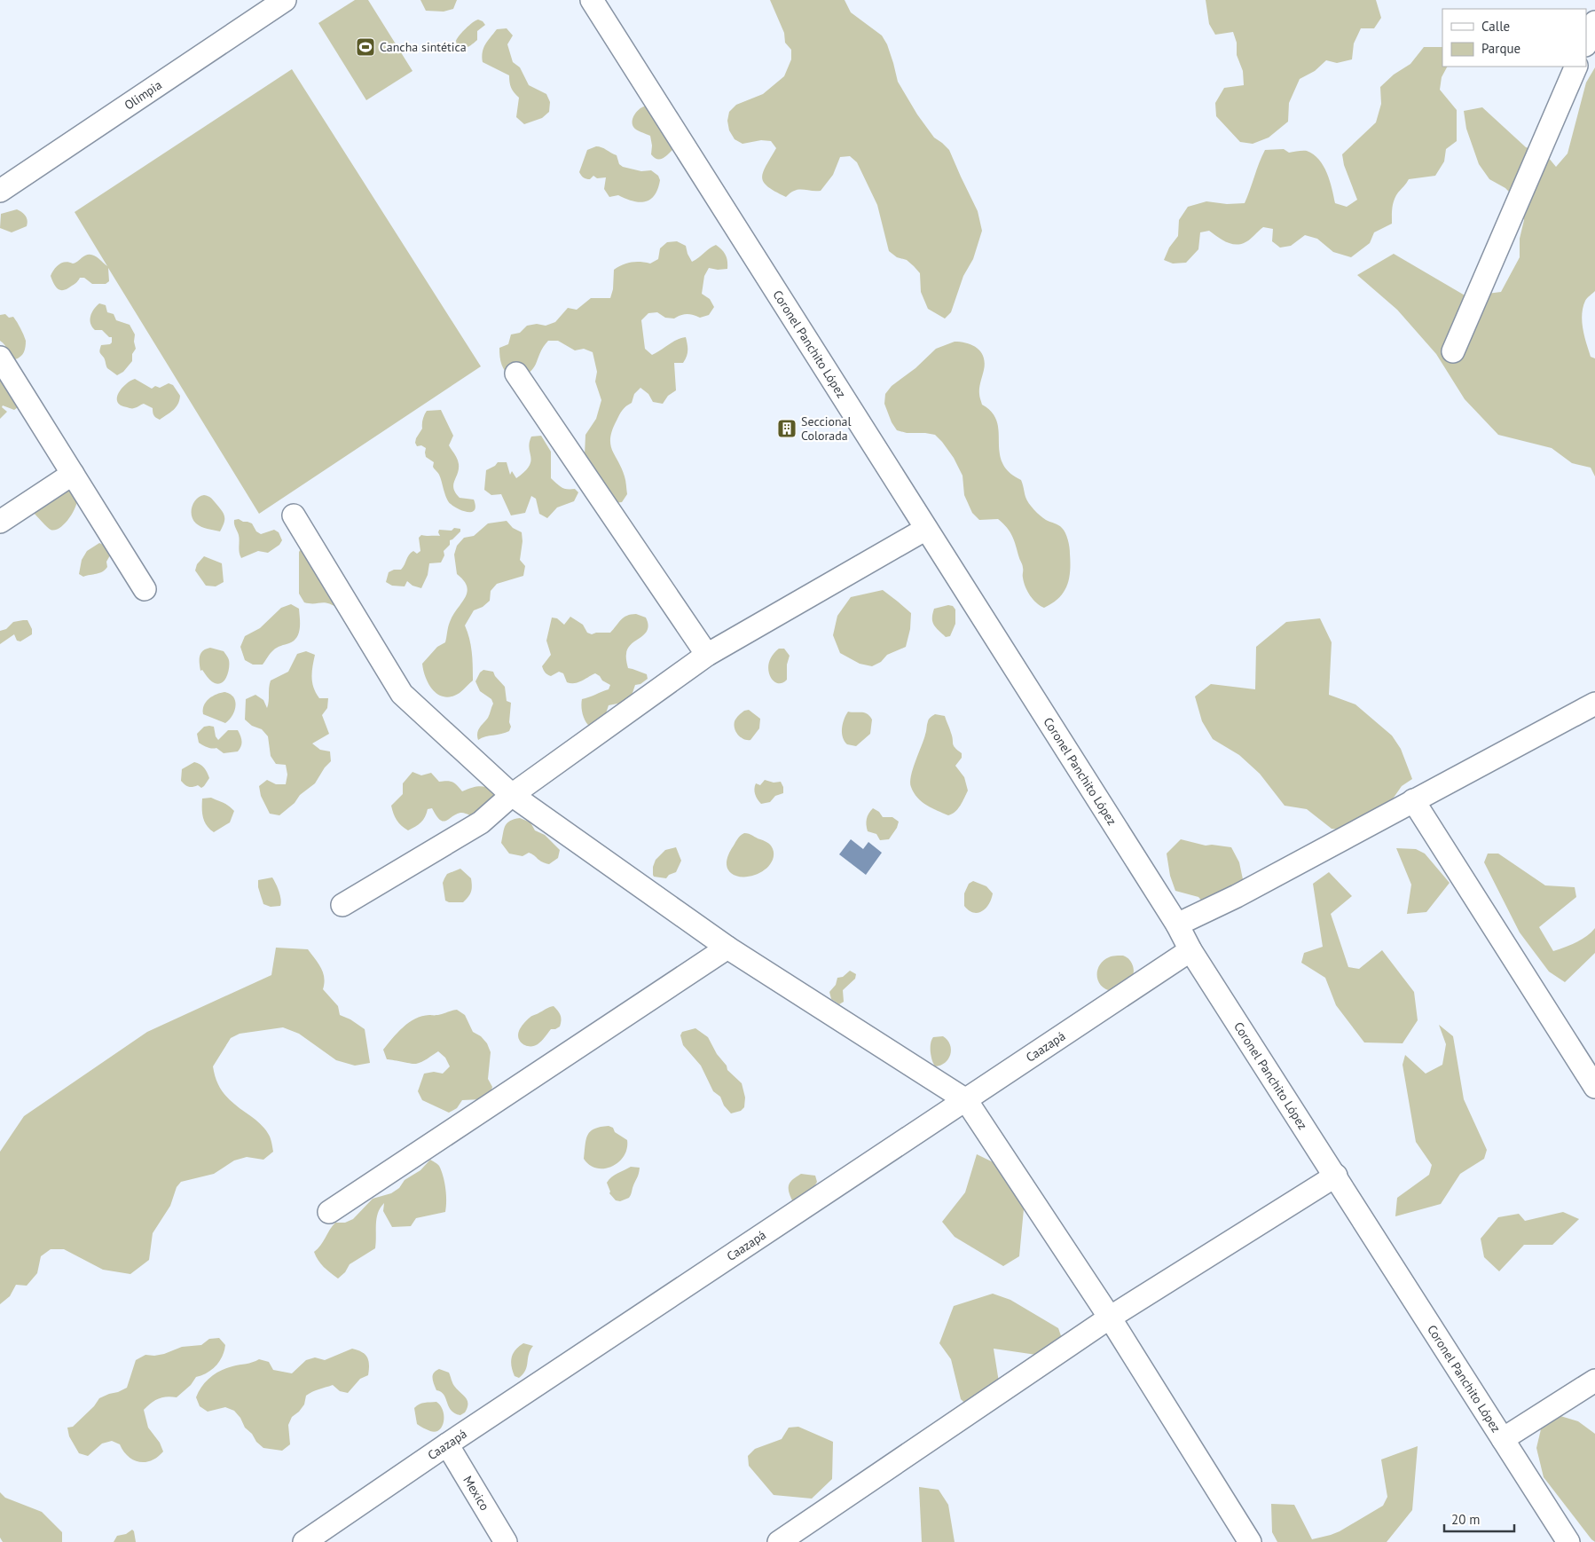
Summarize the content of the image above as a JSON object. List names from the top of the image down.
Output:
{
  "streets": {
    "street": [
      "Olimpia",
      "Coronel Panchito López",
      "Caazapá",
      "Mexico"
    ]
  },
  "crossings": [
    ["Coronel Panchito López", "Caazapá"],
    ["Caazapá", "Mexico"]
  ],
  "places": {
    "sports": ["Cancha sintética"],
    "building": ["Seccional Colorada"]
  },
  "legend": ["Calle", "Parque"],
  "scale_bar": "20 m"
}
